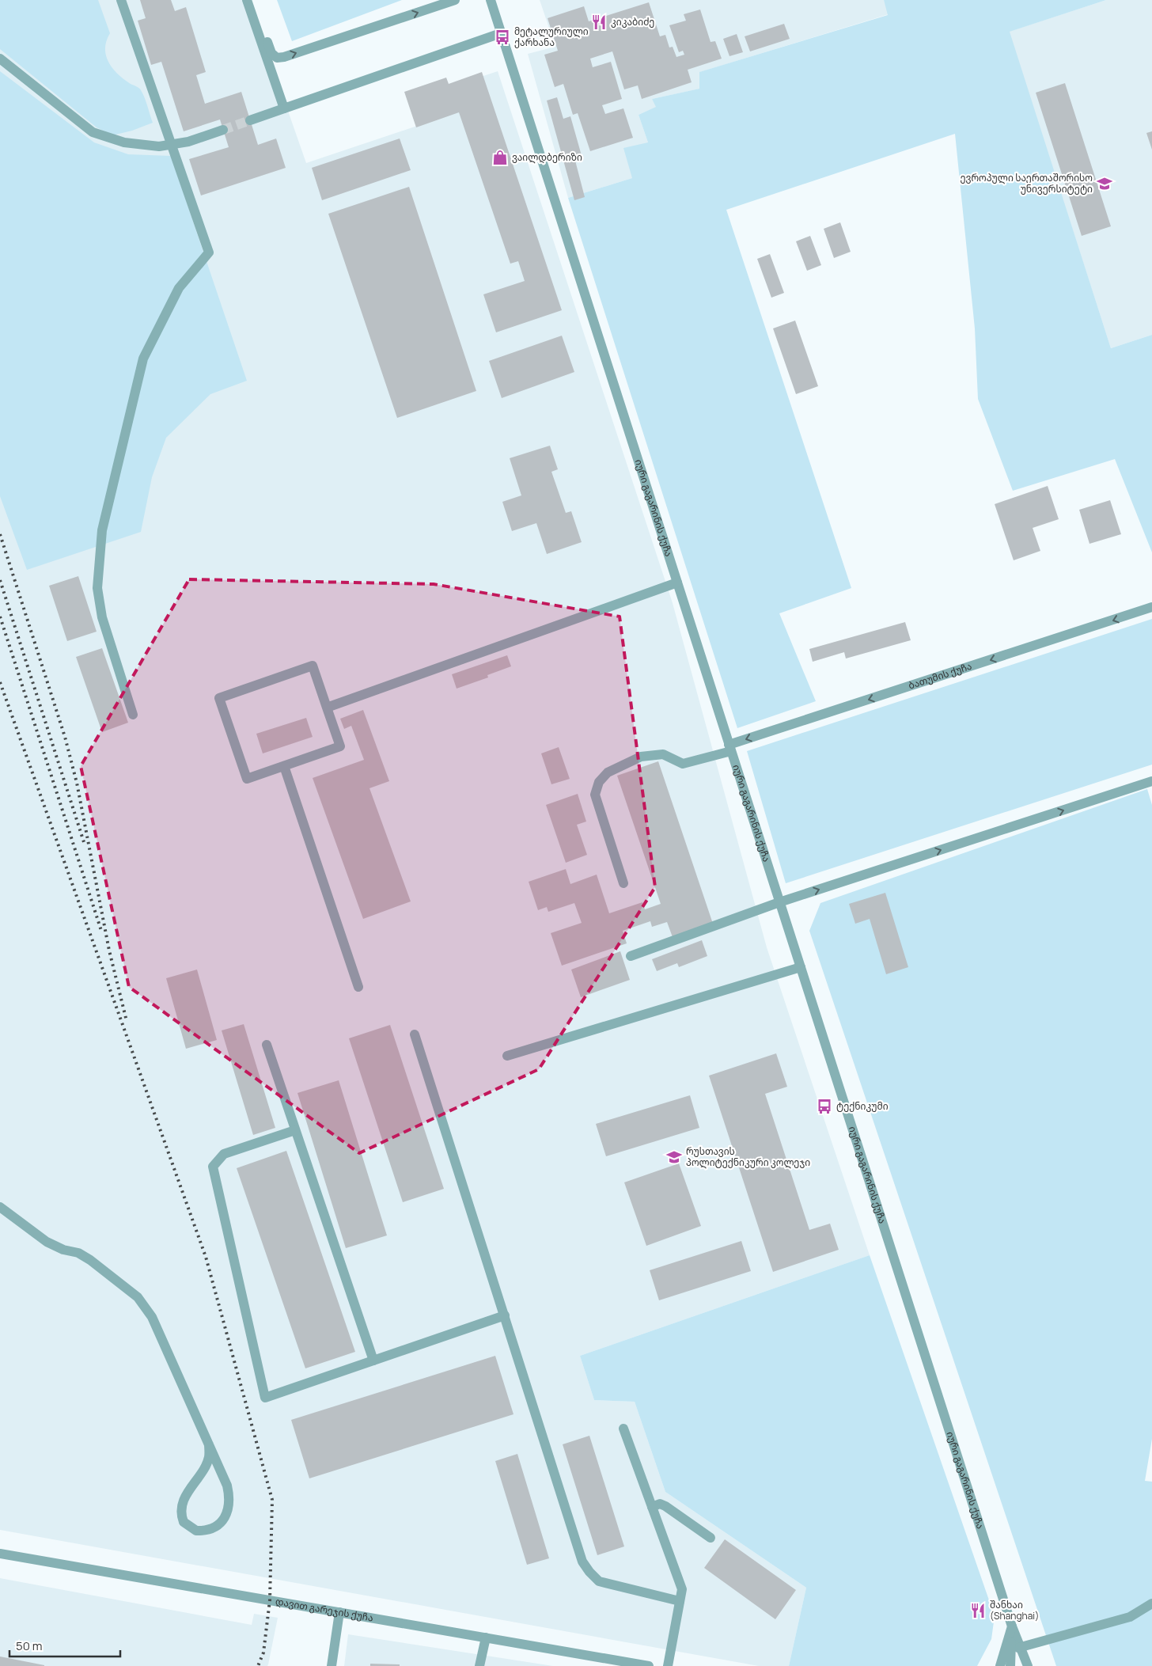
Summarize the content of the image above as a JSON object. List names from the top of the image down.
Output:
{
  "streets": {
    "street": ["იური გაგარინის ქუჩა", "ბათუმის ქუჩა", "დავით გარეჯის ქუჩა"]
  },
  "crossings": [
    ["იური გაგარინის ქუჩა", "ბათუმის ქუჩა"]
  ],
  "one_way": ["ბათუმის ქუჩა"],
  "places": {
    "restaurant": ["კიკაბიძე", "შანხაი (Shanghai)"],
    "bus stop": ["მეტალურიული ქარხანა", "ტექნიკუმი"],
    "shop": ["ვაილდბერიზი"],
    "school or university": ["ევროპული საერთაშორისო უნივერსიტეტი", "რუსთავის პოლიტექნიკური კოლეჯი"]
  },
  "scale_bar": "50 m"
}
